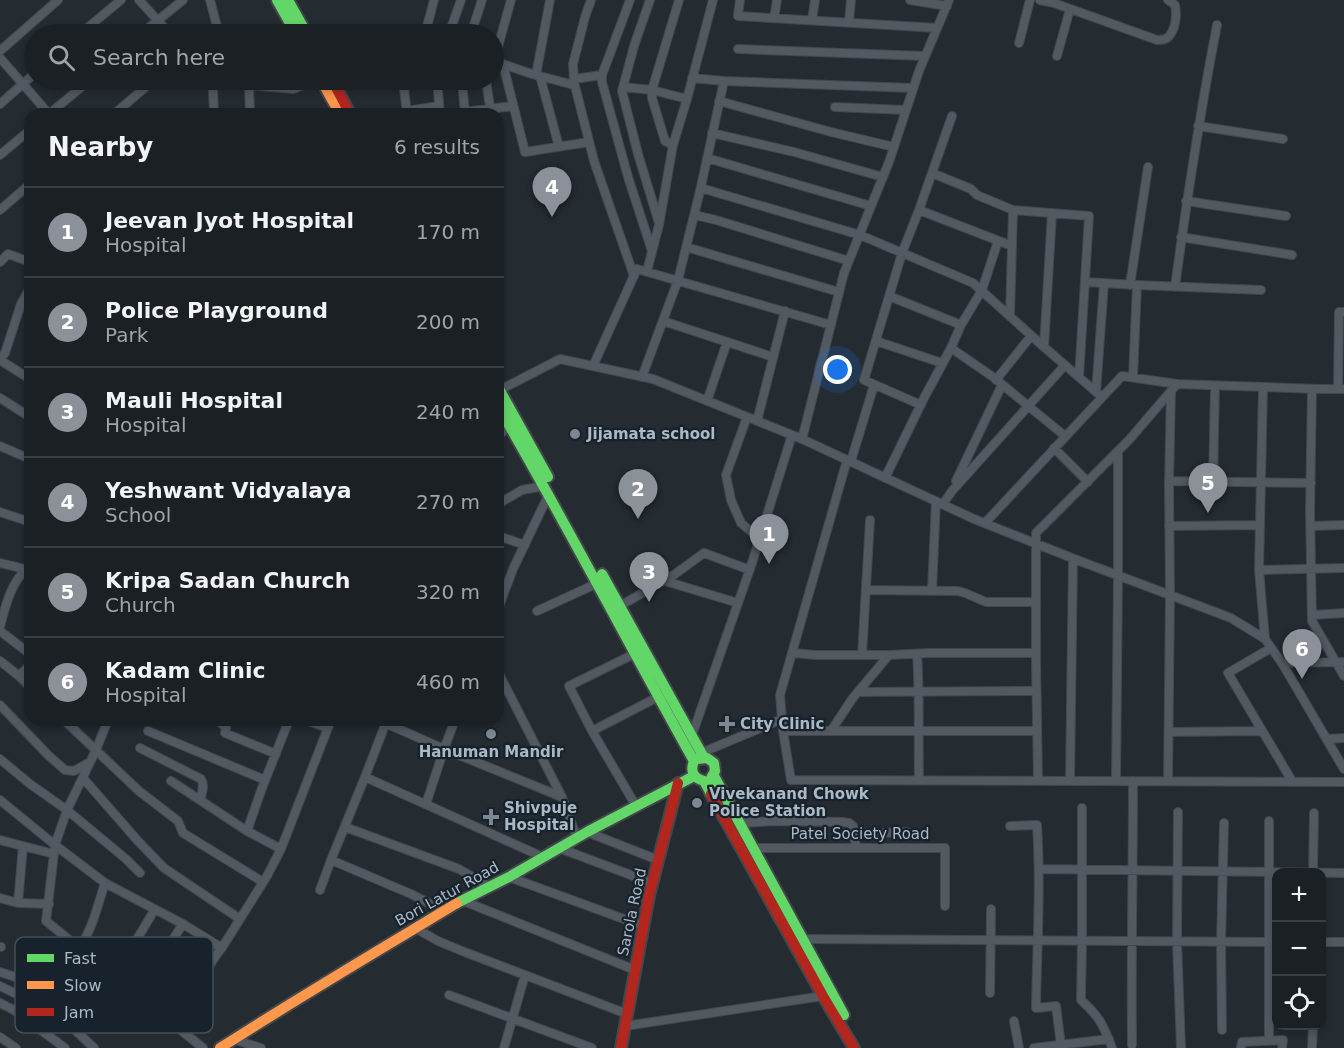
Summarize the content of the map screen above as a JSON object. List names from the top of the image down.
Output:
{
  "streets": {
    "main road": ["Bori Latur Road", "Sarola Road"],
    "street": ["Patel Society Road"]
  },
  "crossings": [
    ["Bori Latur Road", "Sarola Road"]
  ],
  "places": {
    "other": ["Jijamata school", "Hanuman Mandir", "Vivekanand Chowk Police Station"],
    "health": ["City Clinic", "Shivpuje Hospital"]
  },
  "legend": ["Fast", "Slow", "Jam"],
  "page": {
    "search": "Search here",
    "heading": ["Nearby", "6 results"],
    "pins": [
      "4",
      "5",
      "2",
      "1",
      "3",
      "6"
    ],
    "list": [
      {
        "mark": "1",
        "name": "Jeevan Jyot Hospital",
        "note": "Hospital",
        "value": "170 m"
      },
      {
        "mark": "2",
        "name": "Police Playground",
        "note": "Park",
        "value": "200 m"
      },
      {
        "mark": "3",
        "name": "Mauli Hospital",
        "note": "Hospital",
        "value": "240 m"
      },
      {
        "mark": "4",
        "name": "Yeshwant Vidyalaya",
        "note": "School",
        "value": "270 m"
      },
      {
        "mark": "5",
        "name": "Kripa Sadan Church",
        "note": "Church",
        "value": "320 m"
      },
      {
        "mark": "6",
        "name": "Kadam Clinic",
        "note": "Hospital",
        "value": "460 m"
      }
    ],
    "map_buttons": ["+", "−"]
  }
}
